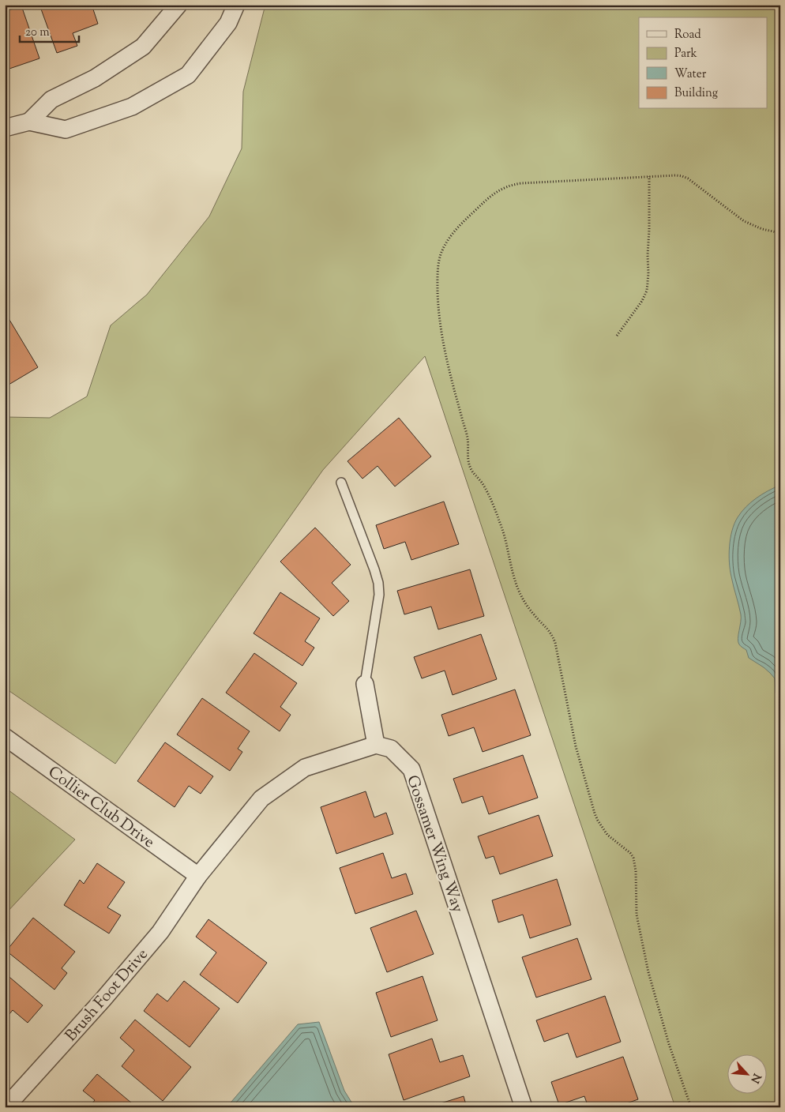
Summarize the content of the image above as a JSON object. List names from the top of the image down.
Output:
{
  "streets": {
    "street": ["Collier Club Drive", "Gossamer Wing Way", "Brush Foot Drive"]
  },
  "crossings": [
    ["Collier Club Drive", "Brush Foot Drive"]
  ],
  "legend": [
    "Road",
    "Park",
    "Water",
    "Building"
  ],
  "scale_bar": "20 m",
  "north": "bottom right"
}
